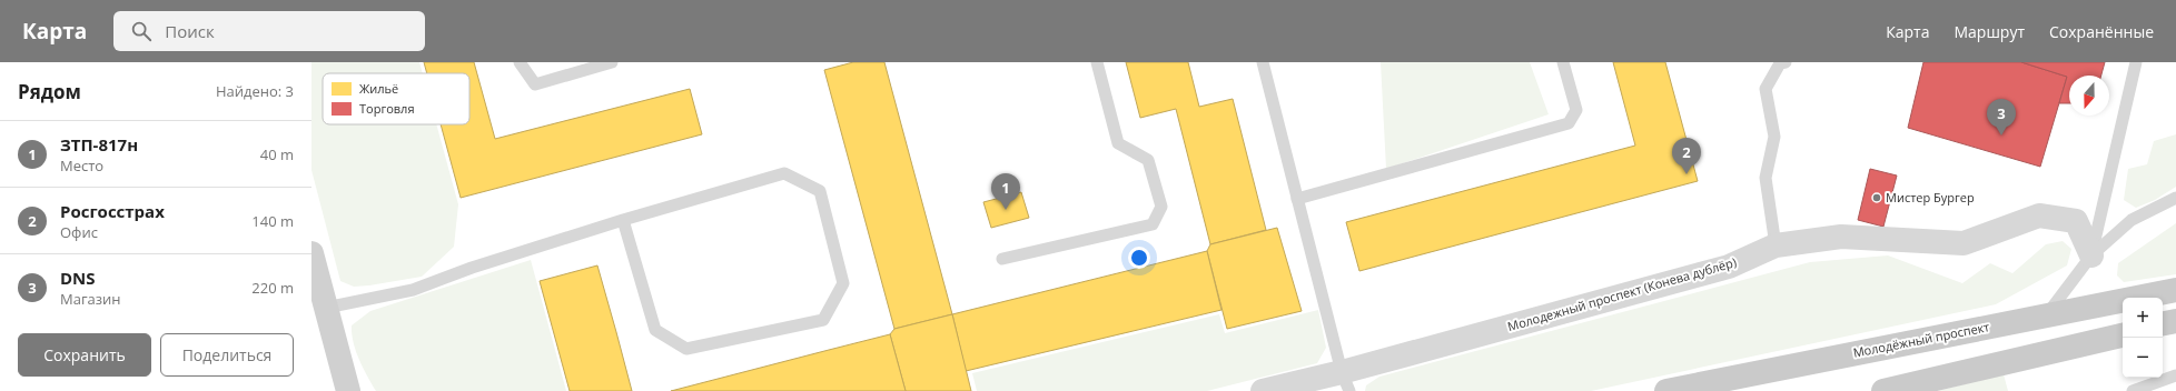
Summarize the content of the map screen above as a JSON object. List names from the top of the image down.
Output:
{
  "streets": {
    "main road": ["Молодёжный проспект"],
    "street": ["Молодежный проспект (Конева дублёр)"]
  },
  "places": ["Мистер Бургер"],
  "legend": ["Жильё", "Торговля"],
  "north": "bottom",
  "page": {
    "header": "Карта",
    "search": "Поиск",
    "nav": ["Карта", "Маршрут", "Сохранённые"],
    "heading": ["Рядом", "Найдено: 3"],
    "pins": ["3", "2", "1"],
    "list": [
      {
        "mark": "1",
        "name": "ЗТП-817н",
        "note": "Место",
        "value": "40 m"
      },
      {
        "mark": "2",
        "name": "Росгосстрах",
        "note": "Офис",
        "value": "140 m"
      },
      {
        "mark": "3",
        "name": "DNS",
        "note": "Магазин",
        "value": "220 m"
      }
    ],
    "map_buttons": ["+", "−"],
    "buttons": ["Сохранить", "Поделиться"]
  }
}
